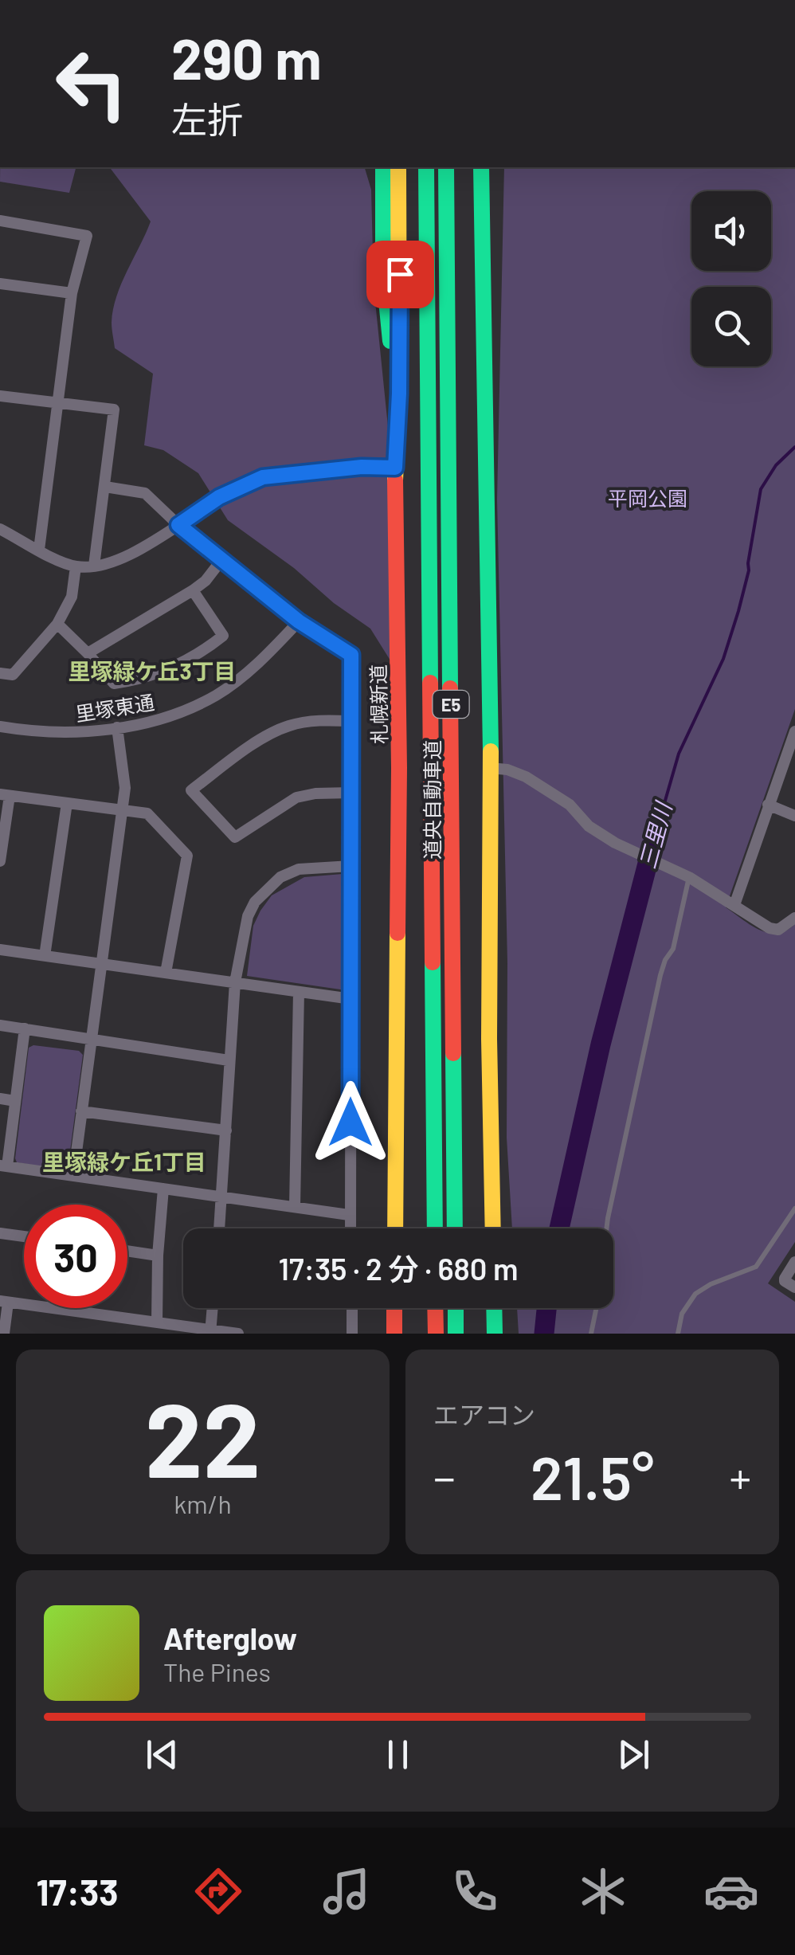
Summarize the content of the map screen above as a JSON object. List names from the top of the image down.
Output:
{
  "streets": {
    "main road": ["札幌新道", "E5", "道央自動車道"],
    "street": ["里塚東通"]
  },
  "districts": ["里塚緑ケ丘3丁目", "里塚緑ケ丘1丁目"],
  "water": ["三里川"],
  "parks": ["平岡公園"],
  "page": {
    "turn": ["290 m", "左折"],
    "limit": "30",
    "trip": "17:35 · 2 分 · 680 m",
    "tile": [
      ["22", "km/h"],
      "エアコン"
    ],
    "heat": ["−", "21.5°", "+"],
    "song": ["Afterglow", "The Pines"],
    "tabs": "17:33"
  }
}
